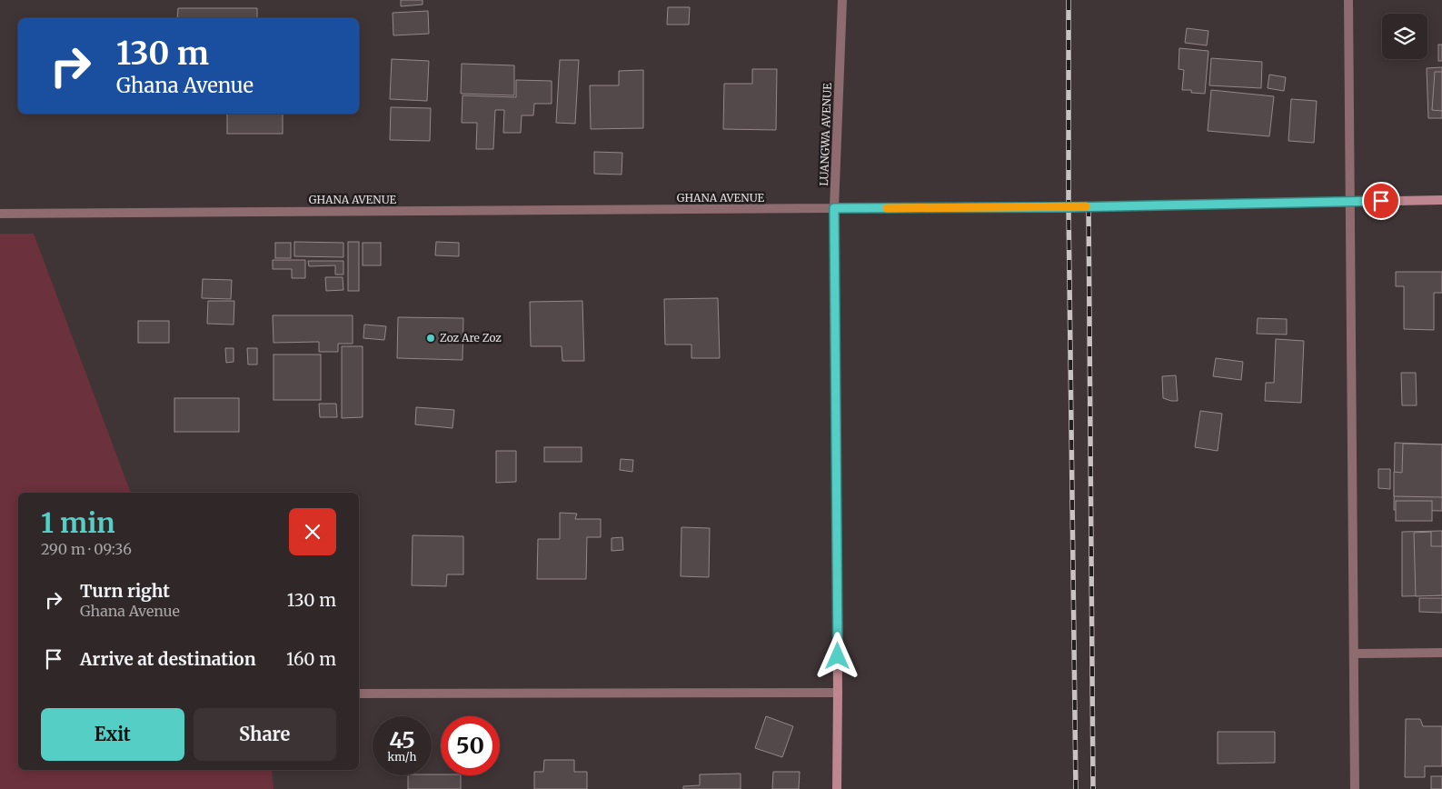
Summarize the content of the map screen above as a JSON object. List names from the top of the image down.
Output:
{
  "streets": {
    "main road": ["LUANGWA AVENUE", "GHANA AVENUE"]
  },
  "crossings": [
    ["LUANGWA AVENUE", "GHANA AVENUE"]
  ],
  "places": ["Zoz Are Zoz"],
  "page": {
    "turn": ["130 m", "Ghana Avenue"],
    "heading": ["1 min", "290 m · 09:36"],
    "list": [
      {
        "name": "Turn right",
        "note": "Ghana Avenue",
        "value": "130 m"
      },
      {
        "name": "Arrive at destination",
        "value": "160 m"
      }
    ],
    "buttons": ["Exit", "Share"],
    "speed": "45 km/h",
    "limit": "50"
  }
}
